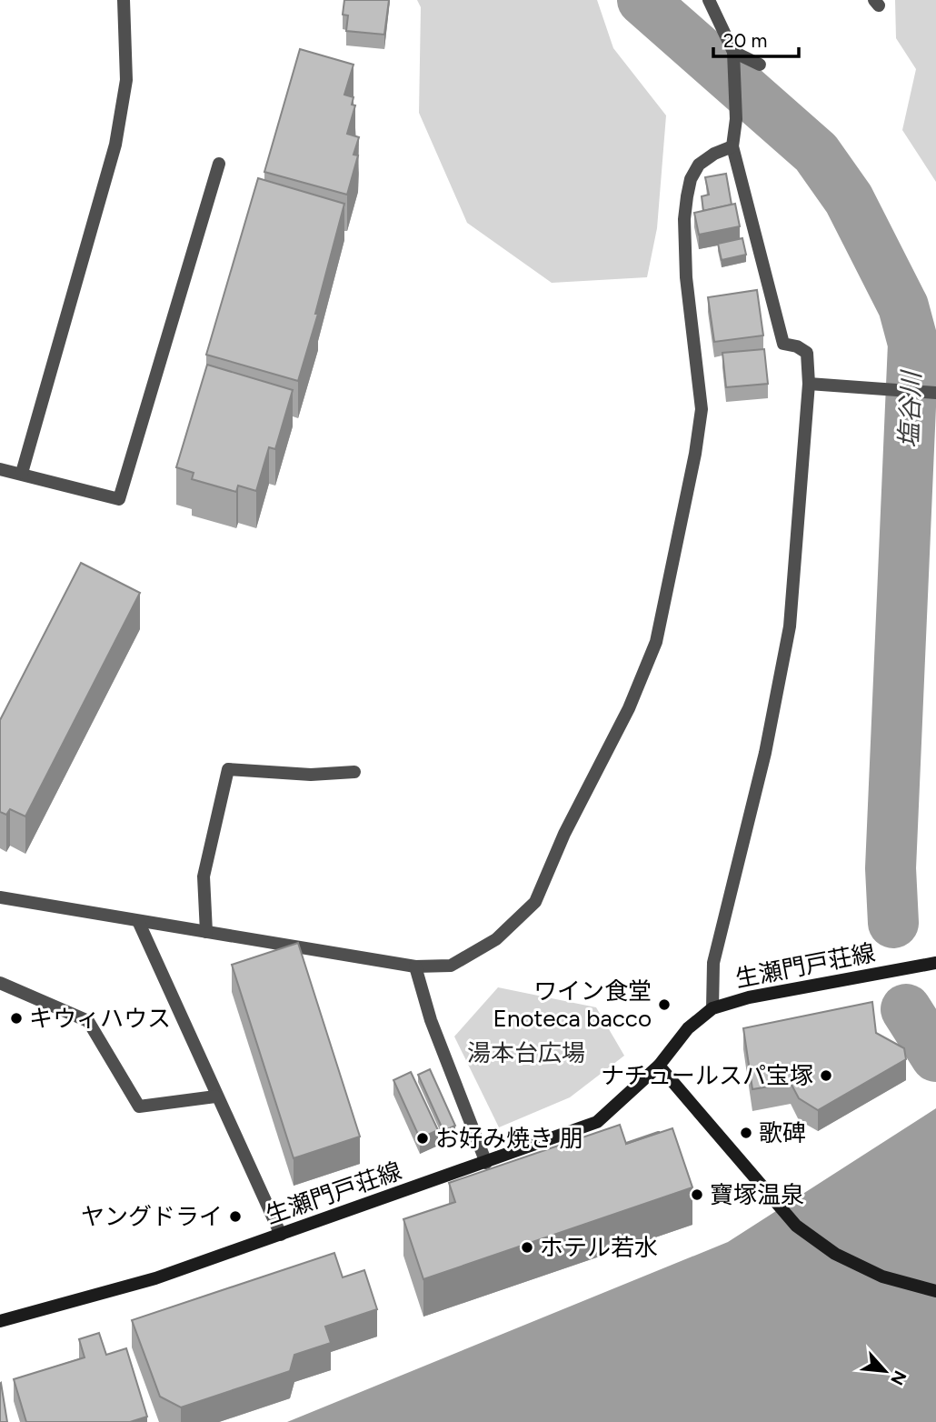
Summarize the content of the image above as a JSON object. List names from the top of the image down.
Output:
{
  "streets": {
    "main road": ["生瀬門戸荘線"]
  },
  "water": ["塩谷川"],
  "parks": ["湯本台広場"],
  "places": [
    "ワイン食堂 Enoteca bacco",
    "キウィハウス",
    "ナチュールスパ宝塚",
    "歌碑",
    "お好み焼き 朋",
    "寶塚温泉",
    "ヤングドライ",
    "ホテル若水"
  ],
  "scale_bar": "20 m",
  "north": "bottom right"
}
